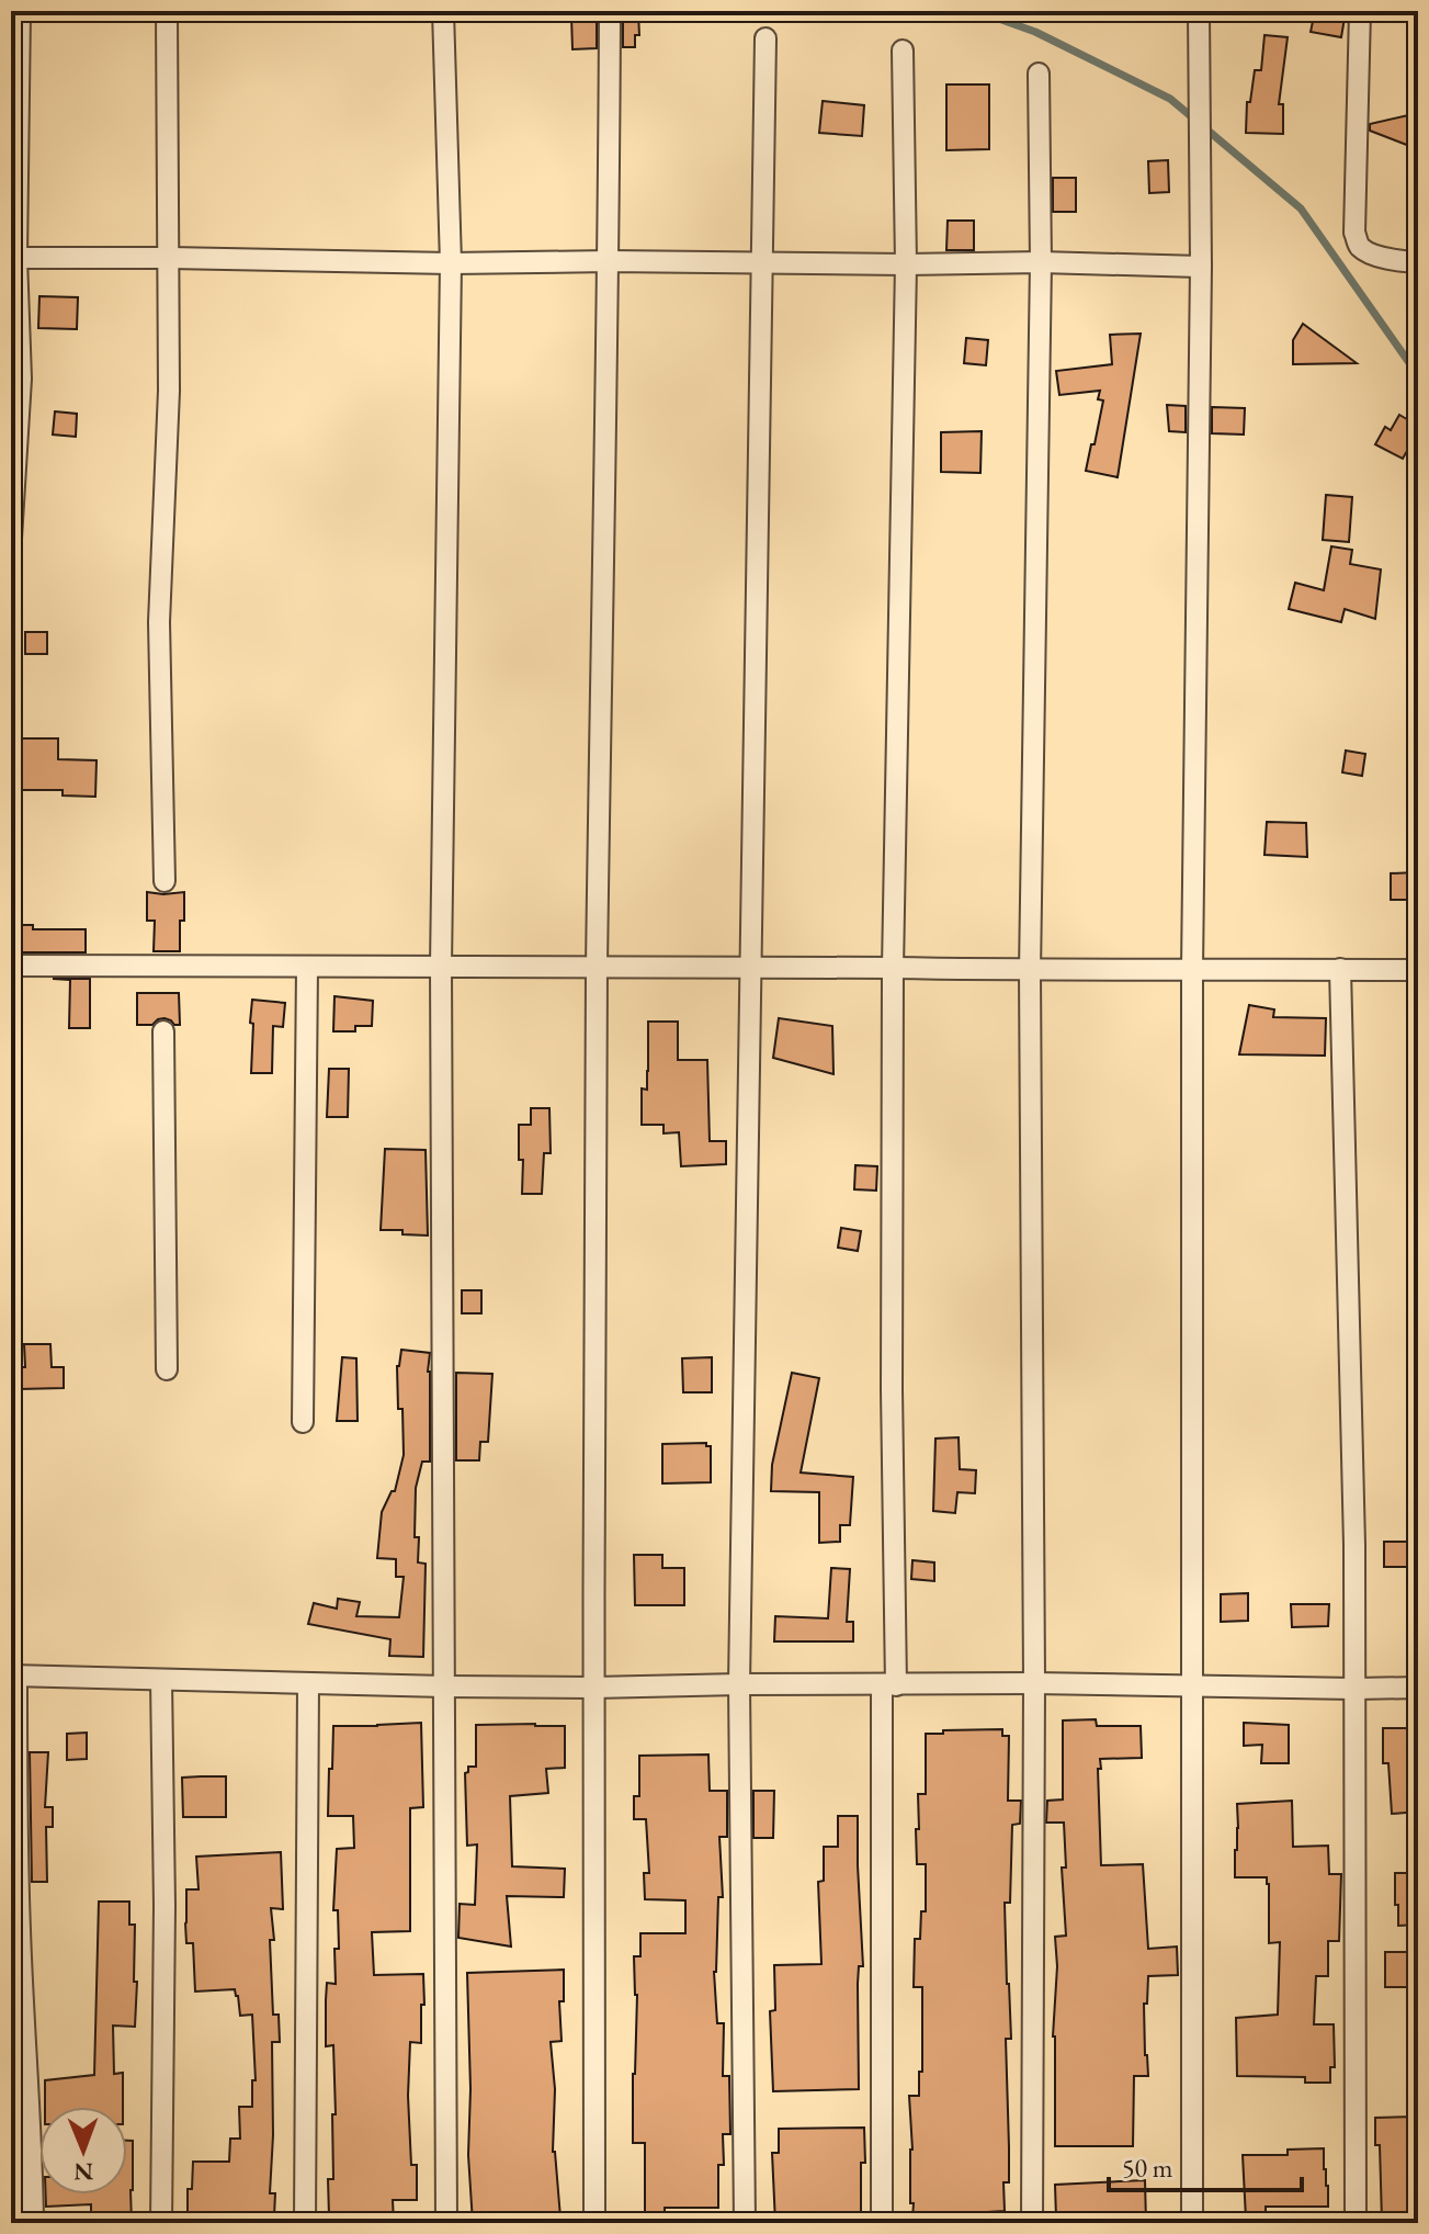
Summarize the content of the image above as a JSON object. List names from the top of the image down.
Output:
{
  "scale_bar": "50 m",
  "north": "bottom"
}
